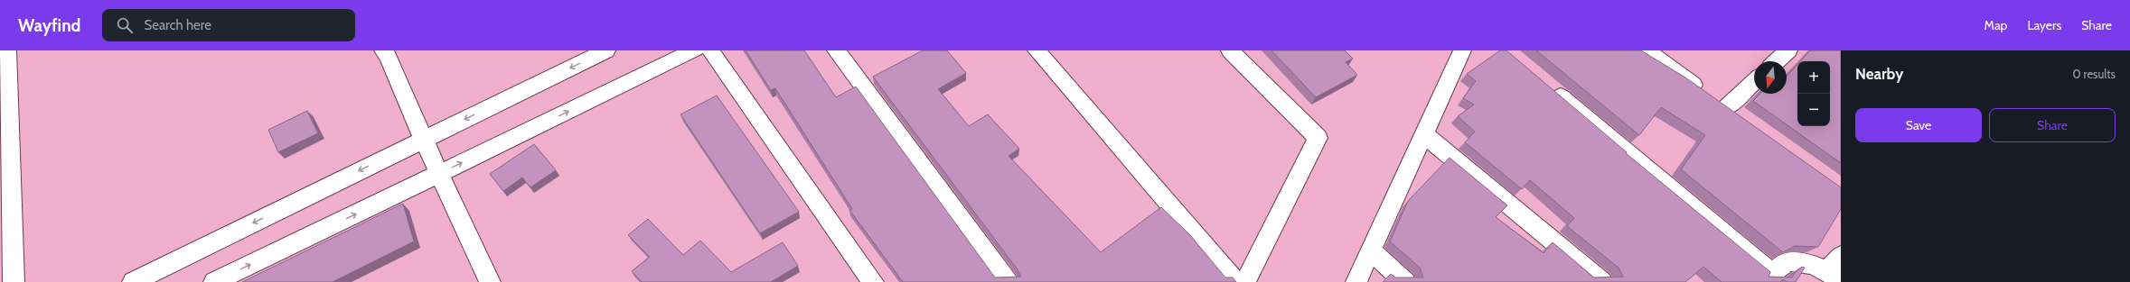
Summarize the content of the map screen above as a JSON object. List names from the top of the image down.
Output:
{
  "north": "bottom",
  "page": {
    "header": "Wayfind",
    "search": "Search here",
    "nav": ["Map", "Layers", "Share"],
    "heading": ["Nearby", "0 results"],
    "map_buttons": ["+", "−"],
    "buttons": ["Save", "Share"]
  }
}
